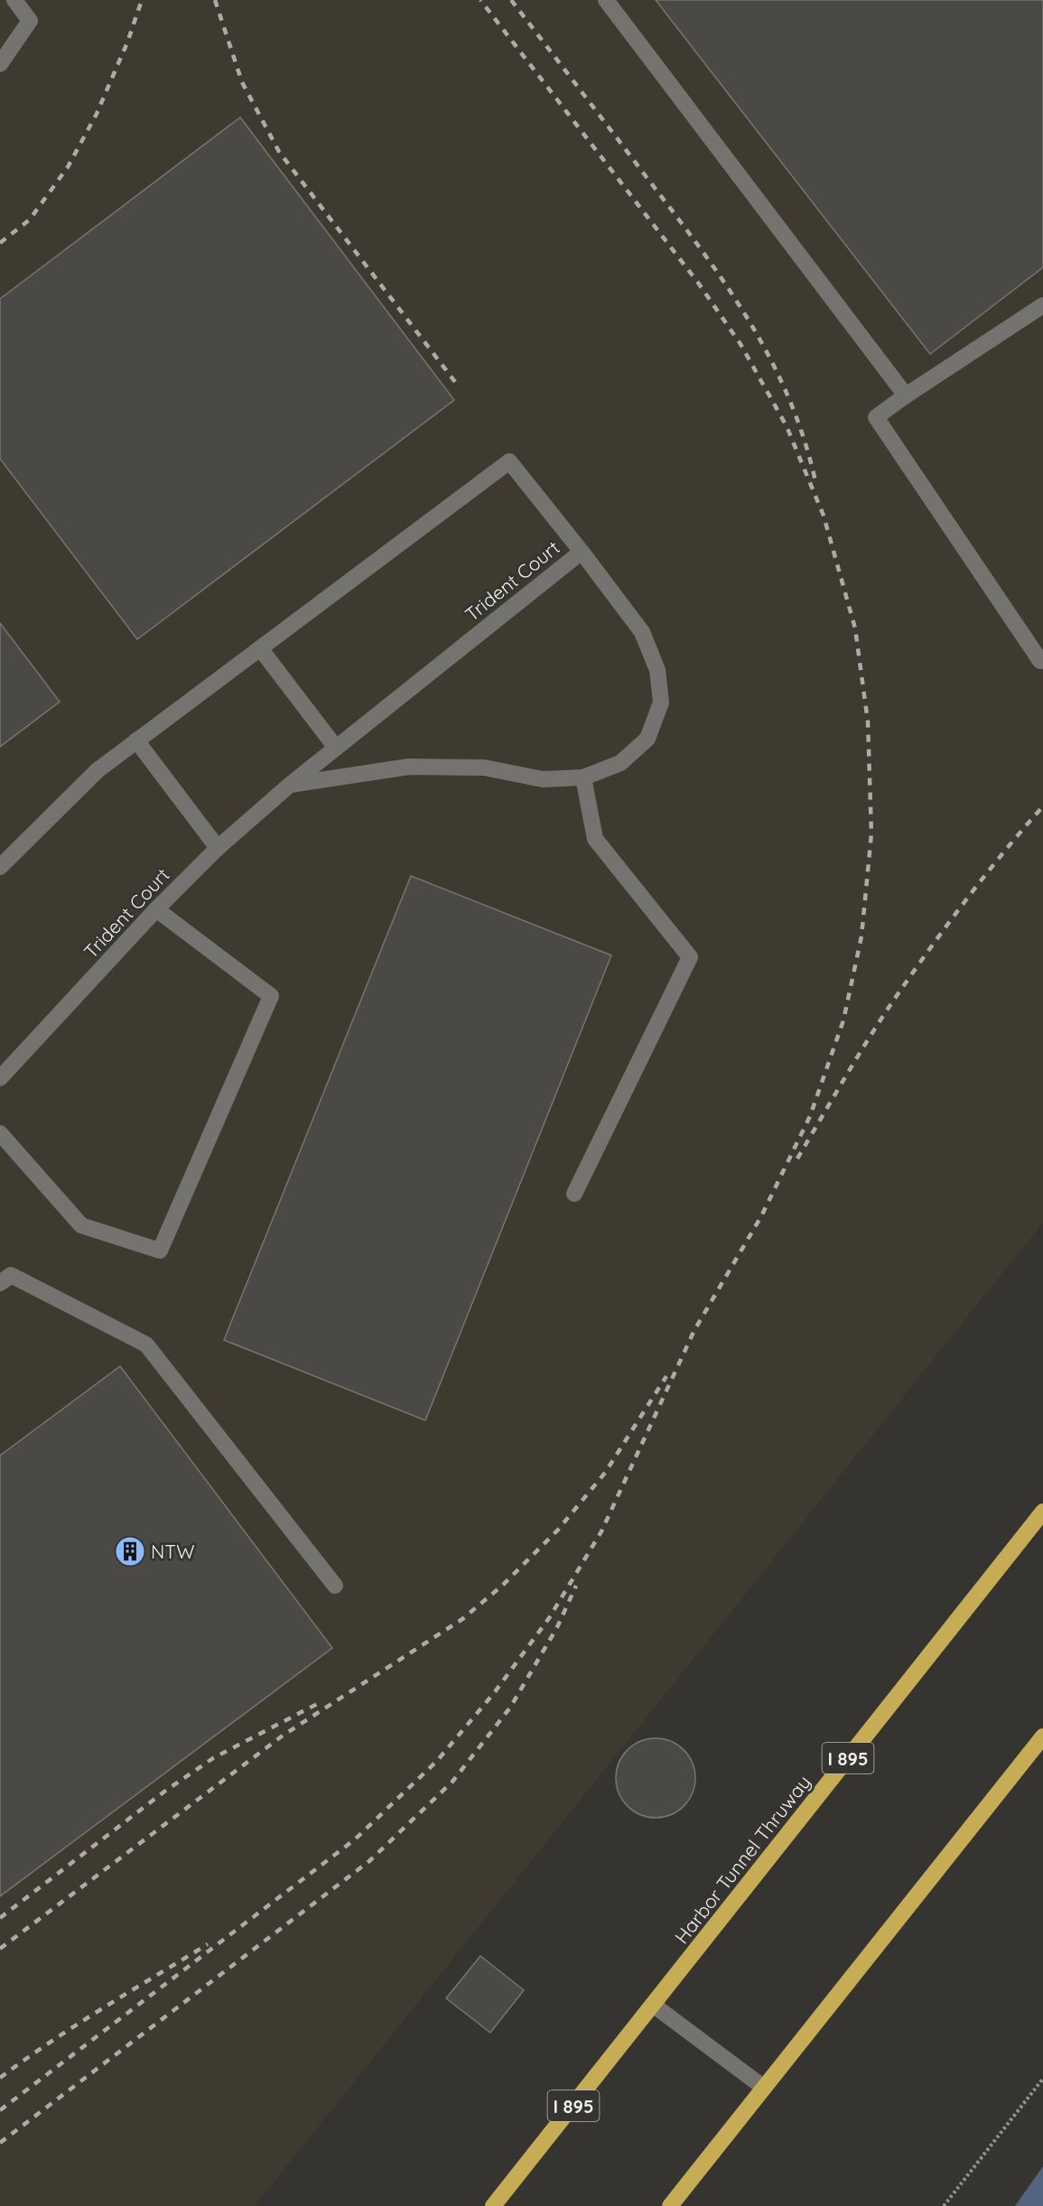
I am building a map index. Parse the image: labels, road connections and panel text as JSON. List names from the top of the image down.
{
  "streets": {
    "highway": ["I 895", "Harbor Tunnel Thruway"],
    "street": ["Trident Court"]
  },
  "places": {
    "building": ["NTW"]
  }
}
